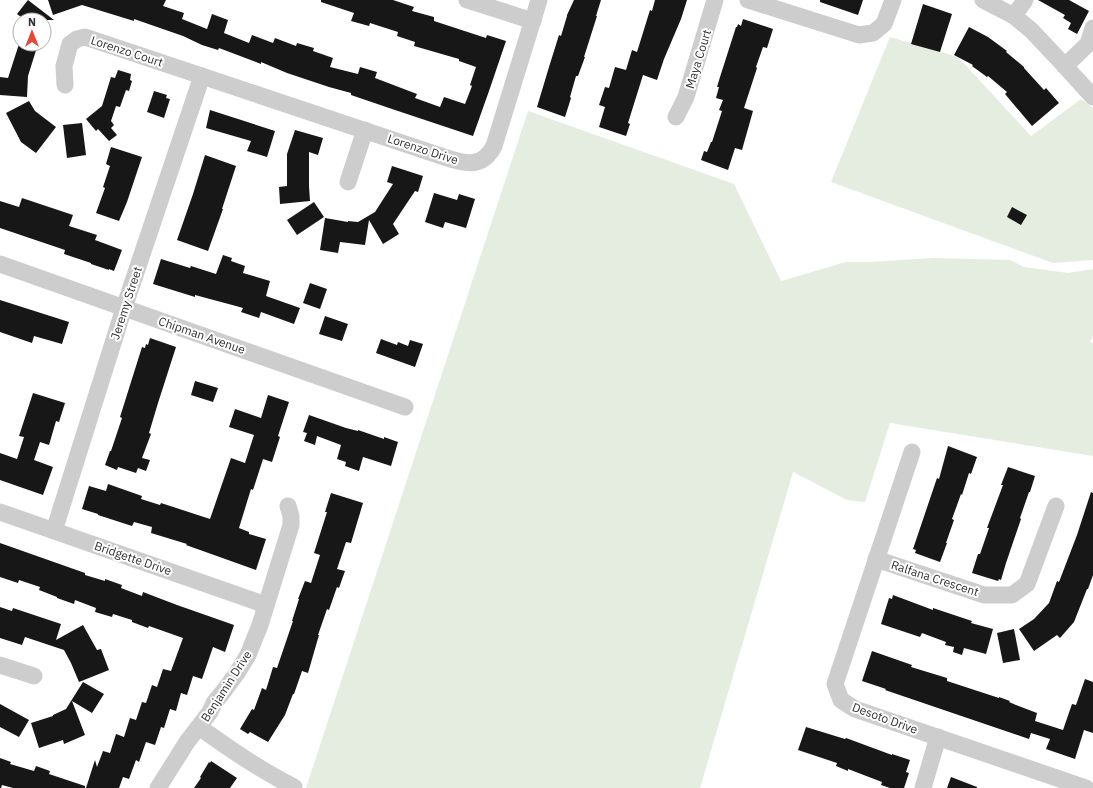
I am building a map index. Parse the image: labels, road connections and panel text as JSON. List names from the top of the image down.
{
  "streets": {
    "street": [
      "Lorenzo Court",
      "Maya Court",
      "Lorenzo Drive",
      "Jeremy Street",
      "Chipman Avenue",
      "Bridgette Drive",
      "Ralfana Crescent",
      "Benjamin Drive",
      "Desoto Drive"
    ]
  },
  "crossings": [
    ["Lorenzo Court", "Lorenzo Drive"],
    ["Lorenzo Court", "Jeremy Street"],
    ["Lorenzo Drive", "Jeremy Street"],
    ["Jeremy Street", "Chipman Avenue"],
    ["Jeremy Street", "Bridgette Drive"],
    ["Bridgette Drive", "Benjamin Drive"],
    ["Ralfana Crescent", "Desoto Drive"]
  ],
  "north": "top"
}
